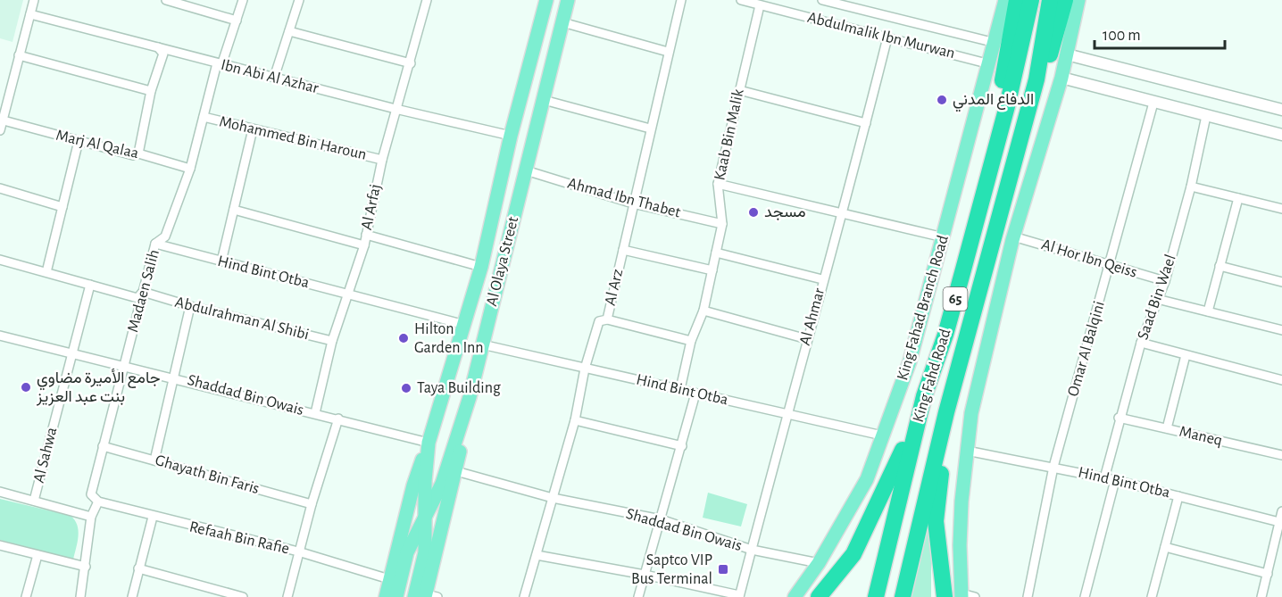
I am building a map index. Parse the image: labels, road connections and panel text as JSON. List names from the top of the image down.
{
  "streets": {
    "highway": ["65", "King Fahd Road"],
    "main road": ["Al Olaya Street", "King Fahad Branch Road"],
    "street": [
      "Abdulmalik Ibn Murwan",
      "Ibn Abi Al Azhar",
      "Kaab Bin Malik",
      "Mohammed Bin Haroun",
      "Marj Al Qalaa",
      "Ahmad Ibn Thabet",
      "Al Arfaj",
      "Al Hor Ibn Qeiss",
      "Hind Bint Otba",
      "Al Arz",
      "Madaen Salih",
      "Saad Bin Wael",
      "Al Ahmar",
      "Abdulrahman Al Shibi",
      "Omar Al Balqini",
      "Shaddad Bin Owais",
      "Maneq",
      "Al Sahwa",
      "Ghayath Bin Faris",
      "Refaah Bin Rafie"
    ]
  },
  "crossings": [
    ["Abdulmalik Ibn Murwan", "Kaab Bin Malik"],
    ["Abdulmalik Ibn Murwan", "King Fahad Branch Road"],
    ["Abdulmalik Ibn Murwan", "Al Ahmar"],
    ["Ibn Abi Al Azhar", "Al Arfaj"],
    ["Ibn Abi Al Azhar", "Al Olaya Street"],
    ["Ibn Abi Al Azhar", "Madaen Salih"],
    ["Kaab Bin Malik", "Ahmad Ibn Thabet"],
    ["Kaab Bin Malik", "Hind Bint Otba"],
    ["Mohammed Bin Haroun", "Al Arfaj"],
    ["Mohammed Bin Haroun", "Madaen Salih"],
    ["Marj Al Qalaa", "Madaen Salih"],
    ["Ahmad Ibn Thabet", "Al Olaya Street"],
    ["Ahmad Ibn Thabet", "Al Arz"],
    ["Al Arfaj", "Hind Bint Otba"],
    ["Al Arfaj", "Abdulrahman Al Shibi"],
    ["Al Arfaj", "Shaddad Bin Owais"],
    ["Al Hor Ibn Qeiss", "Saad Bin Wael"],
    ["Al Hor Ibn Qeiss", "Omar Al Balqini"],
    ["Al Olaya Street", "Hind Bint Otba"],
    ["Al Olaya Street", "Shaddad Bin Owais"],
    ["Hind Bint Otba", "Al Arz"],
    ["Hind Bint Otba", "Madaen Salih"],
    ["Hind Bint Otba", "Saad Bin Wael"],
    ["Hind Bint Otba", "King Fahad Branch Road"],
    ["Hind Bint Otba", "Al Ahmar"],
    ["Hind Bint Otba", "Omar Al Balqini"],
    ["Al Arz", "Shaddad Bin Owais"],
    ["Madaen Salih", "Abdulrahman Al Shibi"],
    ["Madaen Salih", "Shaddad Bin Owais"],
    ["Madaen Salih", "Ghayath Bin Faris"],
    ["Madaen Salih", "Refaah Bin Rafie"],
    ["Saad Bin Wael", "Maneq"],
    ["King Fahad Branch Road", "Shaddad Bin Owais"],
    ["Al Ahmar", "Shaddad Bin Owais"],
    ["Abdulrahman Al Shibi", "Al Sahwa"],
    ["Shaddad Bin Owais", "Al Sahwa"]
  ],
  "places": {
    "other": [
      "الدفاع المدني",
      "مسجد",
      "Hilton Garden Inn",
      "جامع الأميرة مضاوي بنت عبد العزيز",
      "Taya Building"
    ],
    "transit": ["Saptco VIP Bus Terminal"]
  },
  "scale_bar": "100 m"
}
